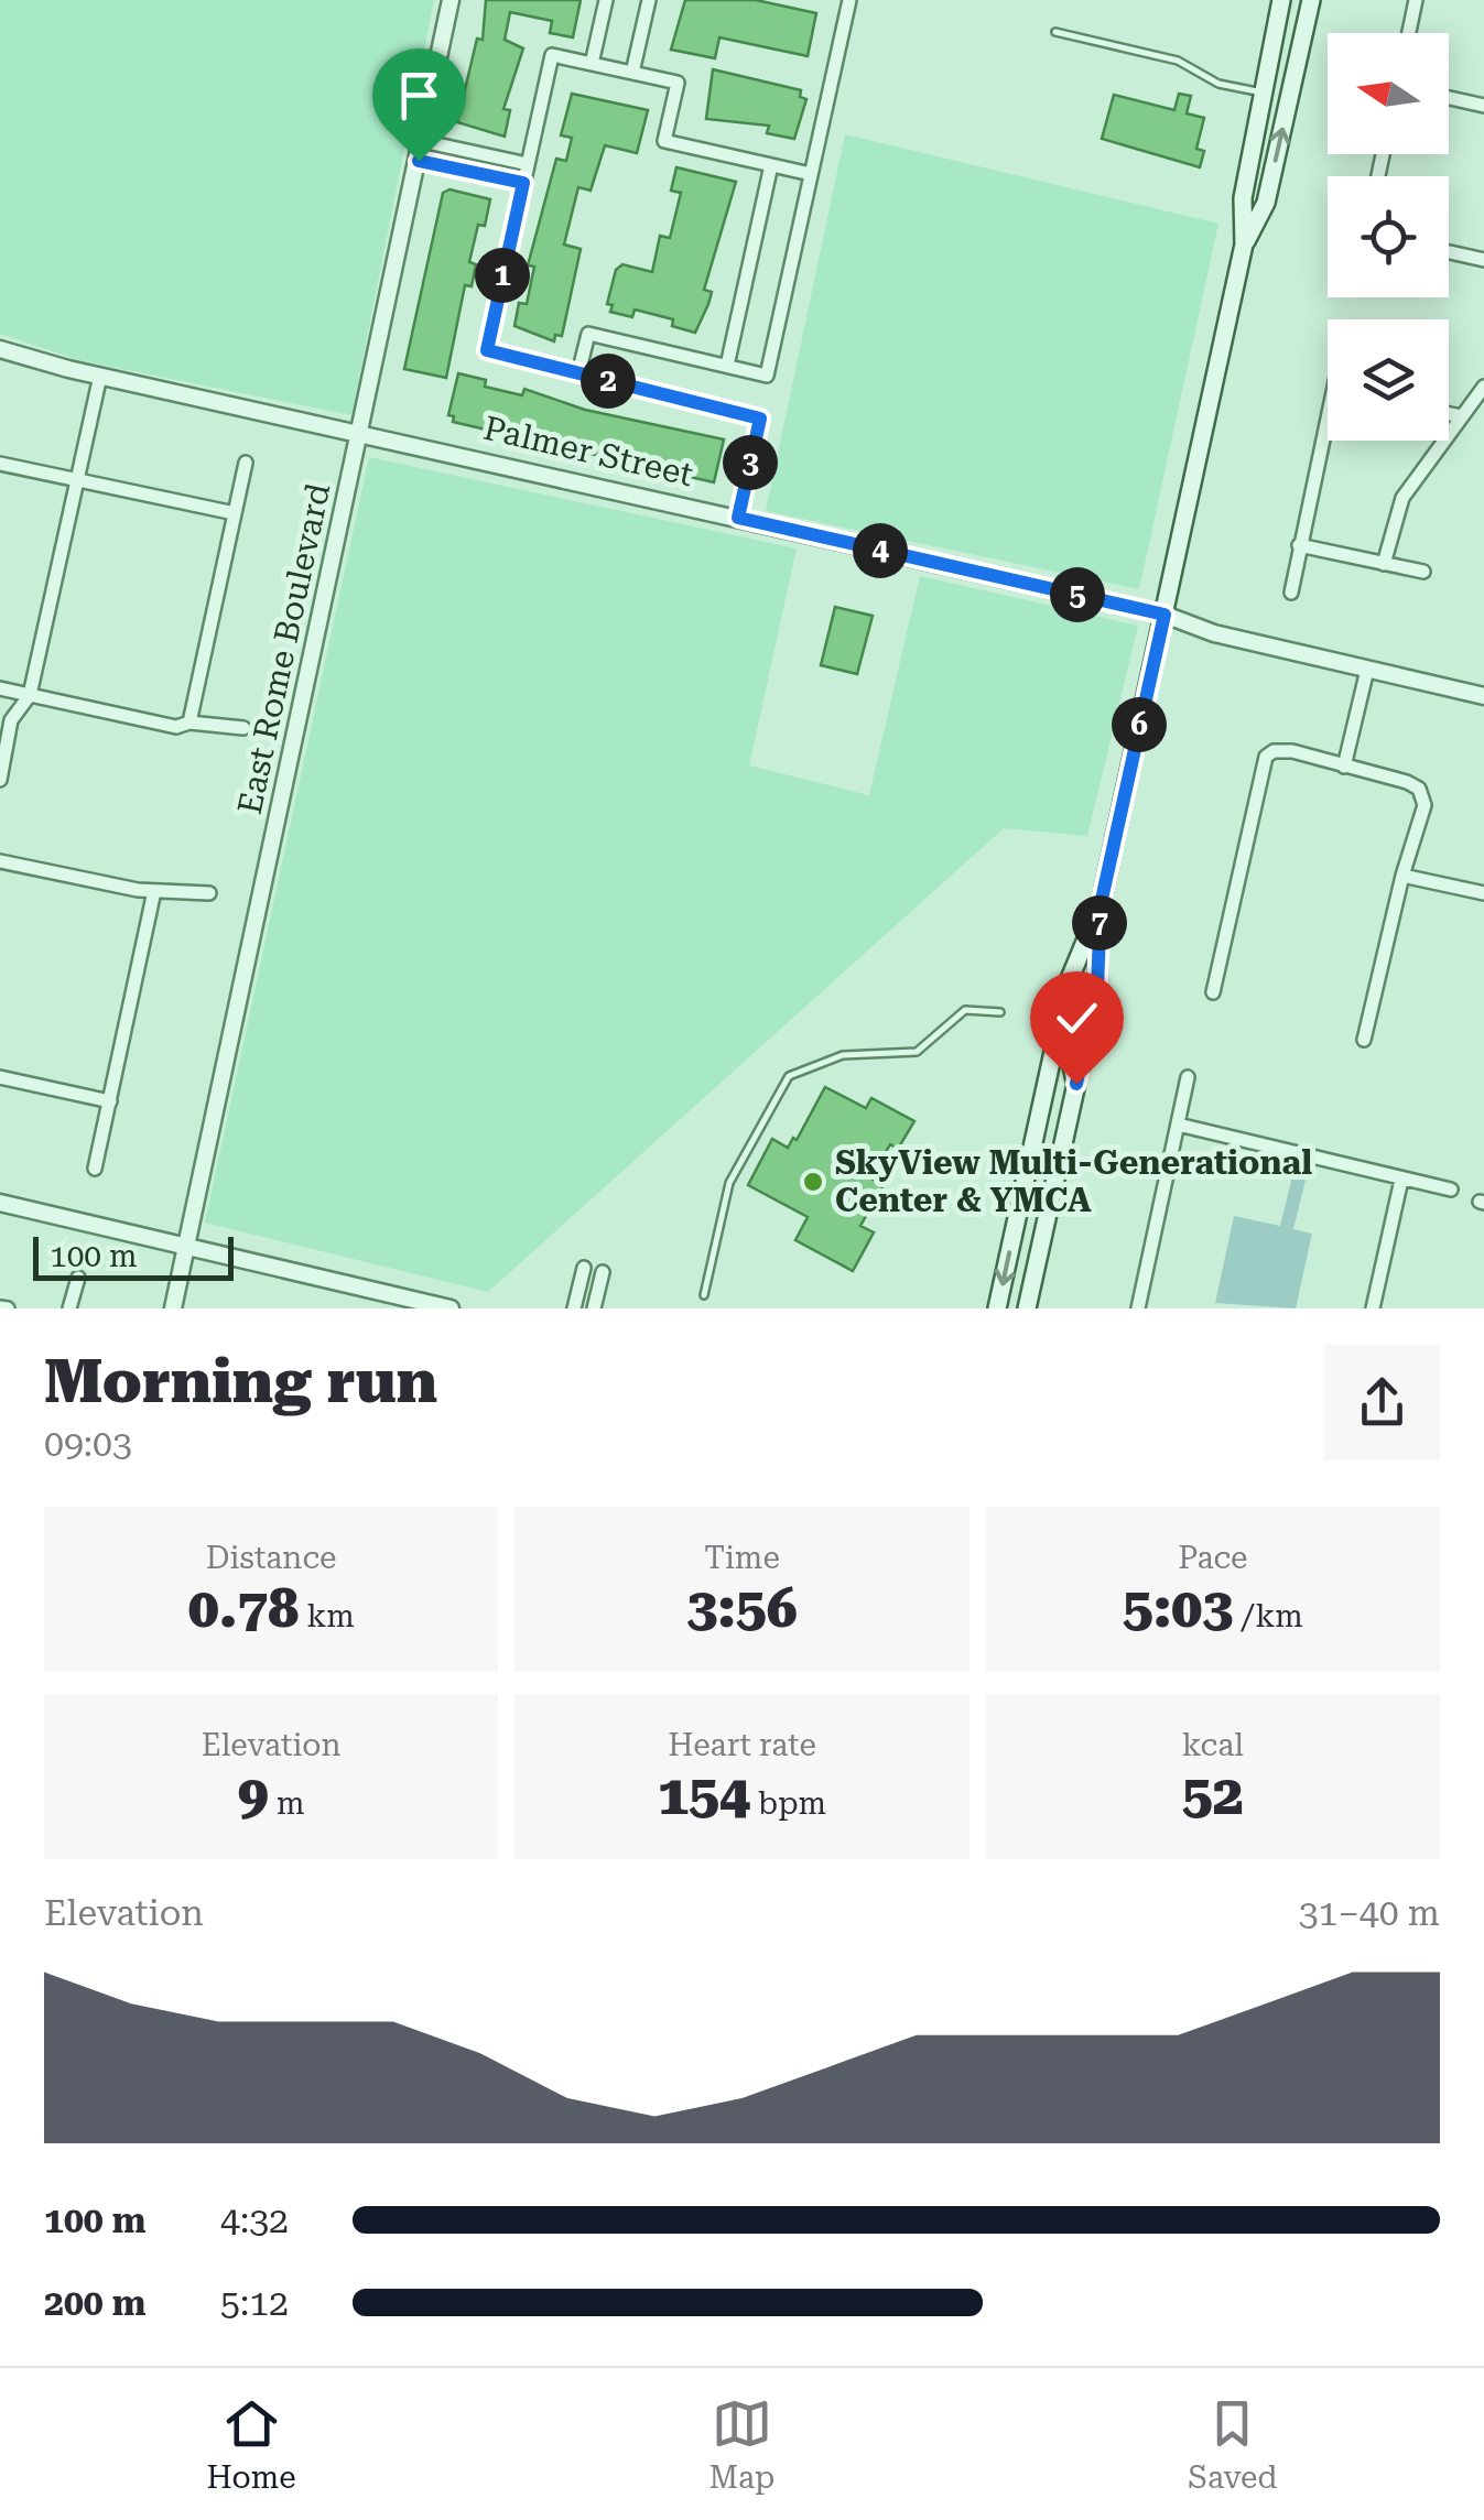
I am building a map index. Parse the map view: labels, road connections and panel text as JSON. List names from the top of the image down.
{
  "streets": {
    "street": ["Palmer Street", "East Rome Boulevard"]
  },
  "crossings": [
    ["Palmer Street", "East Rome Boulevard"]
  ],
  "places": ["SkyView Multi-Generational Center & YMCA"],
  "scale_bar": "100 m",
  "north": "left",
  "page": {
    "pins": [
      "1",
      "2",
      "3",
      "4",
      "5",
      "6",
      "7"
    ],
    "scale": "100 m",
    "heading": ["Morning run", "09:03"],
    "stats": [
      ["Distance", "0.78 km"],
      ["Time", "3:56"],
      ["Pace", "5:03 /km"],
      ["Elevation", "9 m"],
      ["Heart rate", "154 bpm"],
      ["kcal", "52"]
    ],
    "chart": ["Elevation", "31–40 m"],
    "list": [
      {
        "name": "100 m",
        "note": "4:32"
      },
      {
        "name": "200 m",
        "note": "5:12"
      }
    ],
    "tabs": ["Home", "Map", "Saved"]
  }
}
